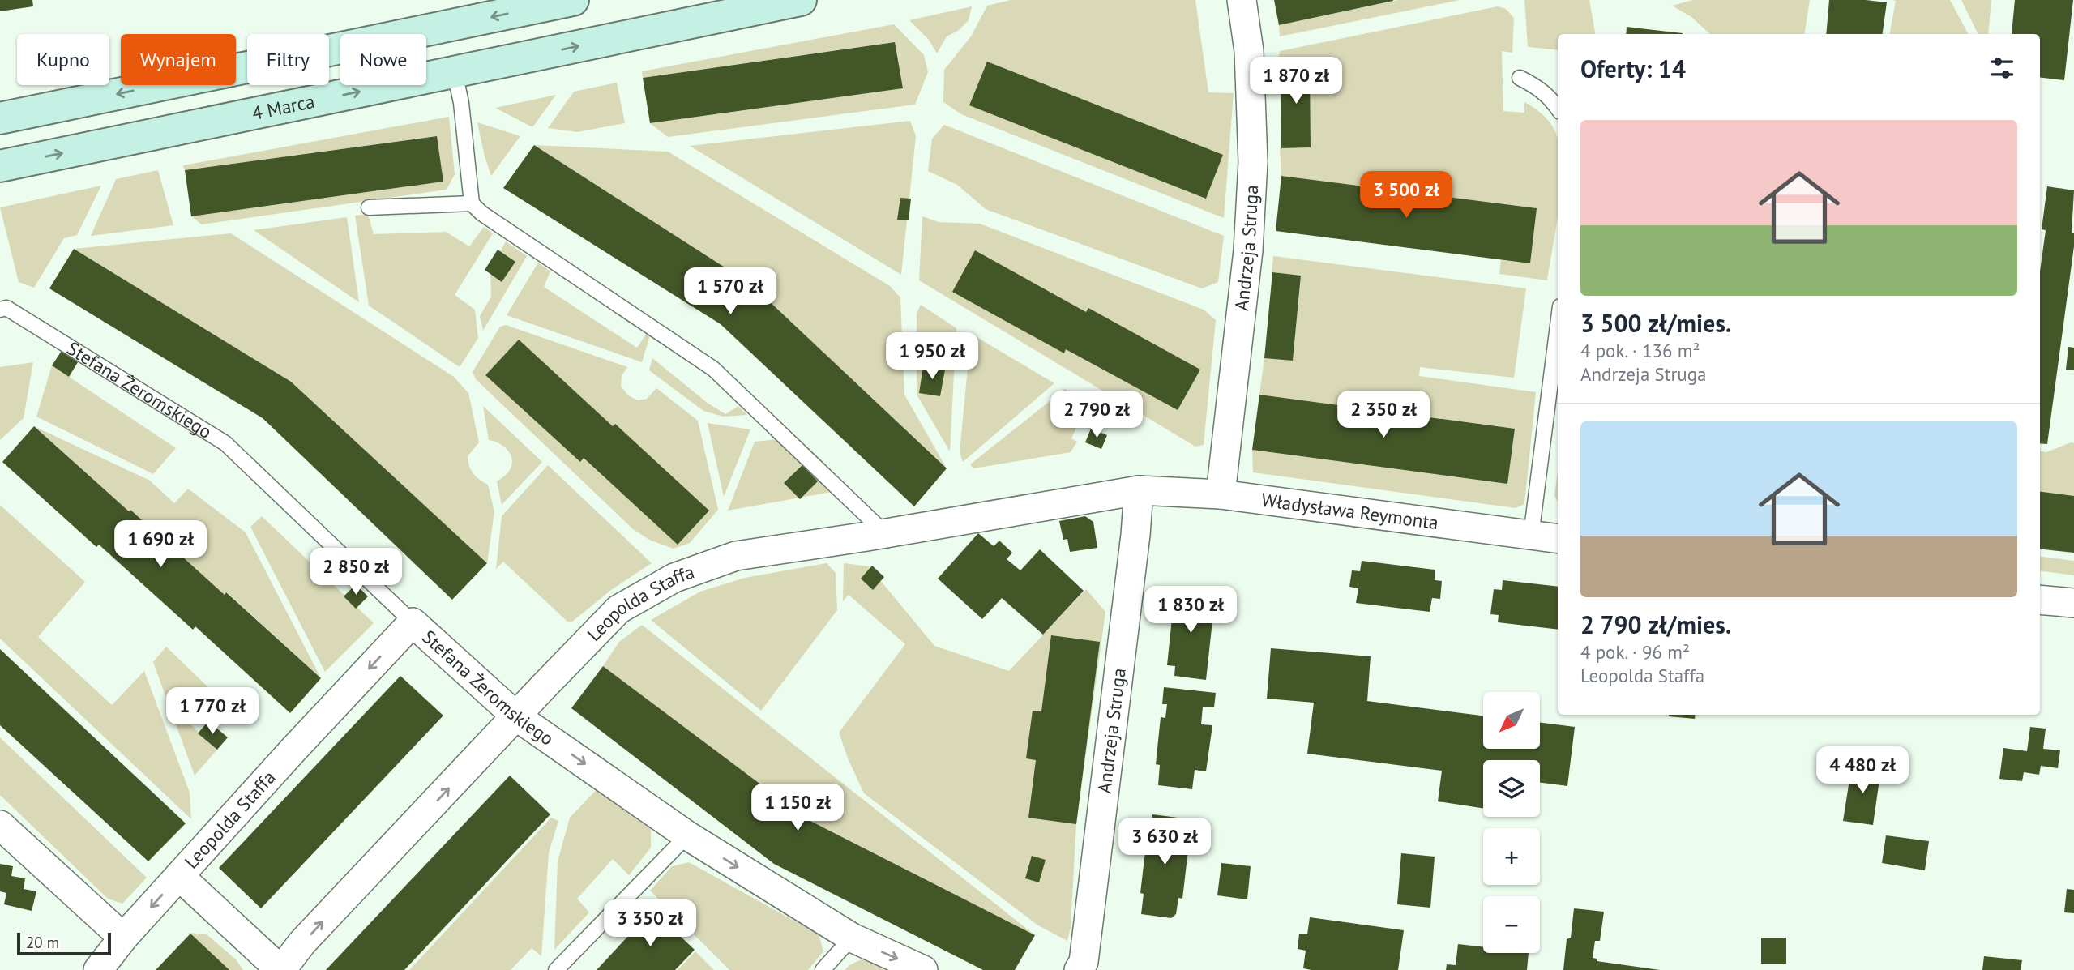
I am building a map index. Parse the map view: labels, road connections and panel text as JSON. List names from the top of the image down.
{
  "streets": {
    "main road": ["4 Marca"],
    "street": [
      "Andrzeja Struga",
      "Stefana Żeromskiego",
      "Władysława Reymonta",
      "Leopolda Staffa"
    ]
  },
  "crossings": [
    ["Andrzeja Struga", "Władysława Reymonta"],
    ["Andrzeja Struga", "Leopolda Staffa"],
    ["Stefana Żeromskiego", "Leopolda Staffa"],
    ["Władysława Reymonta", "Leopolda Staffa"]
  ],
  "one_way": ["Stefana Żeromskiego"],
  "scale_bar": "20 m",
  "north": "bottom left",
  "page": {
    "chip": [
      "Kupno",
      "Wynajem",
      "Filtry",
      "Nowe"
    ],
    "heading": "Oferty: 14",
    "price": [
      "1 870 zł",
      "3 500 zł",
      "1 570 zł",
      "1 950 zł",
      "2 790 zł",
      "2 350 zł",
      "1 690 zł",
      "2 850 zł",
      "1 830 zł",
      "1 770 zł",
      "4 480 zł",
      "1 150 zł",
      "3 630 zł",
      "3 350 zł"
    ],
    "list": [
      {
        "name": "3 500 zł/mies.",
        "note": "4 pok. · 136 m² · Andrzeja Struga"
      },
      {
        "name": "2 790 zł/mies.",
        "note": "4 pok. · 96 m² · Leopolda Staffa"
      }
    ],
    "map_buttons": ["+", "−"],
    "scale": "20 m"
  }
}
